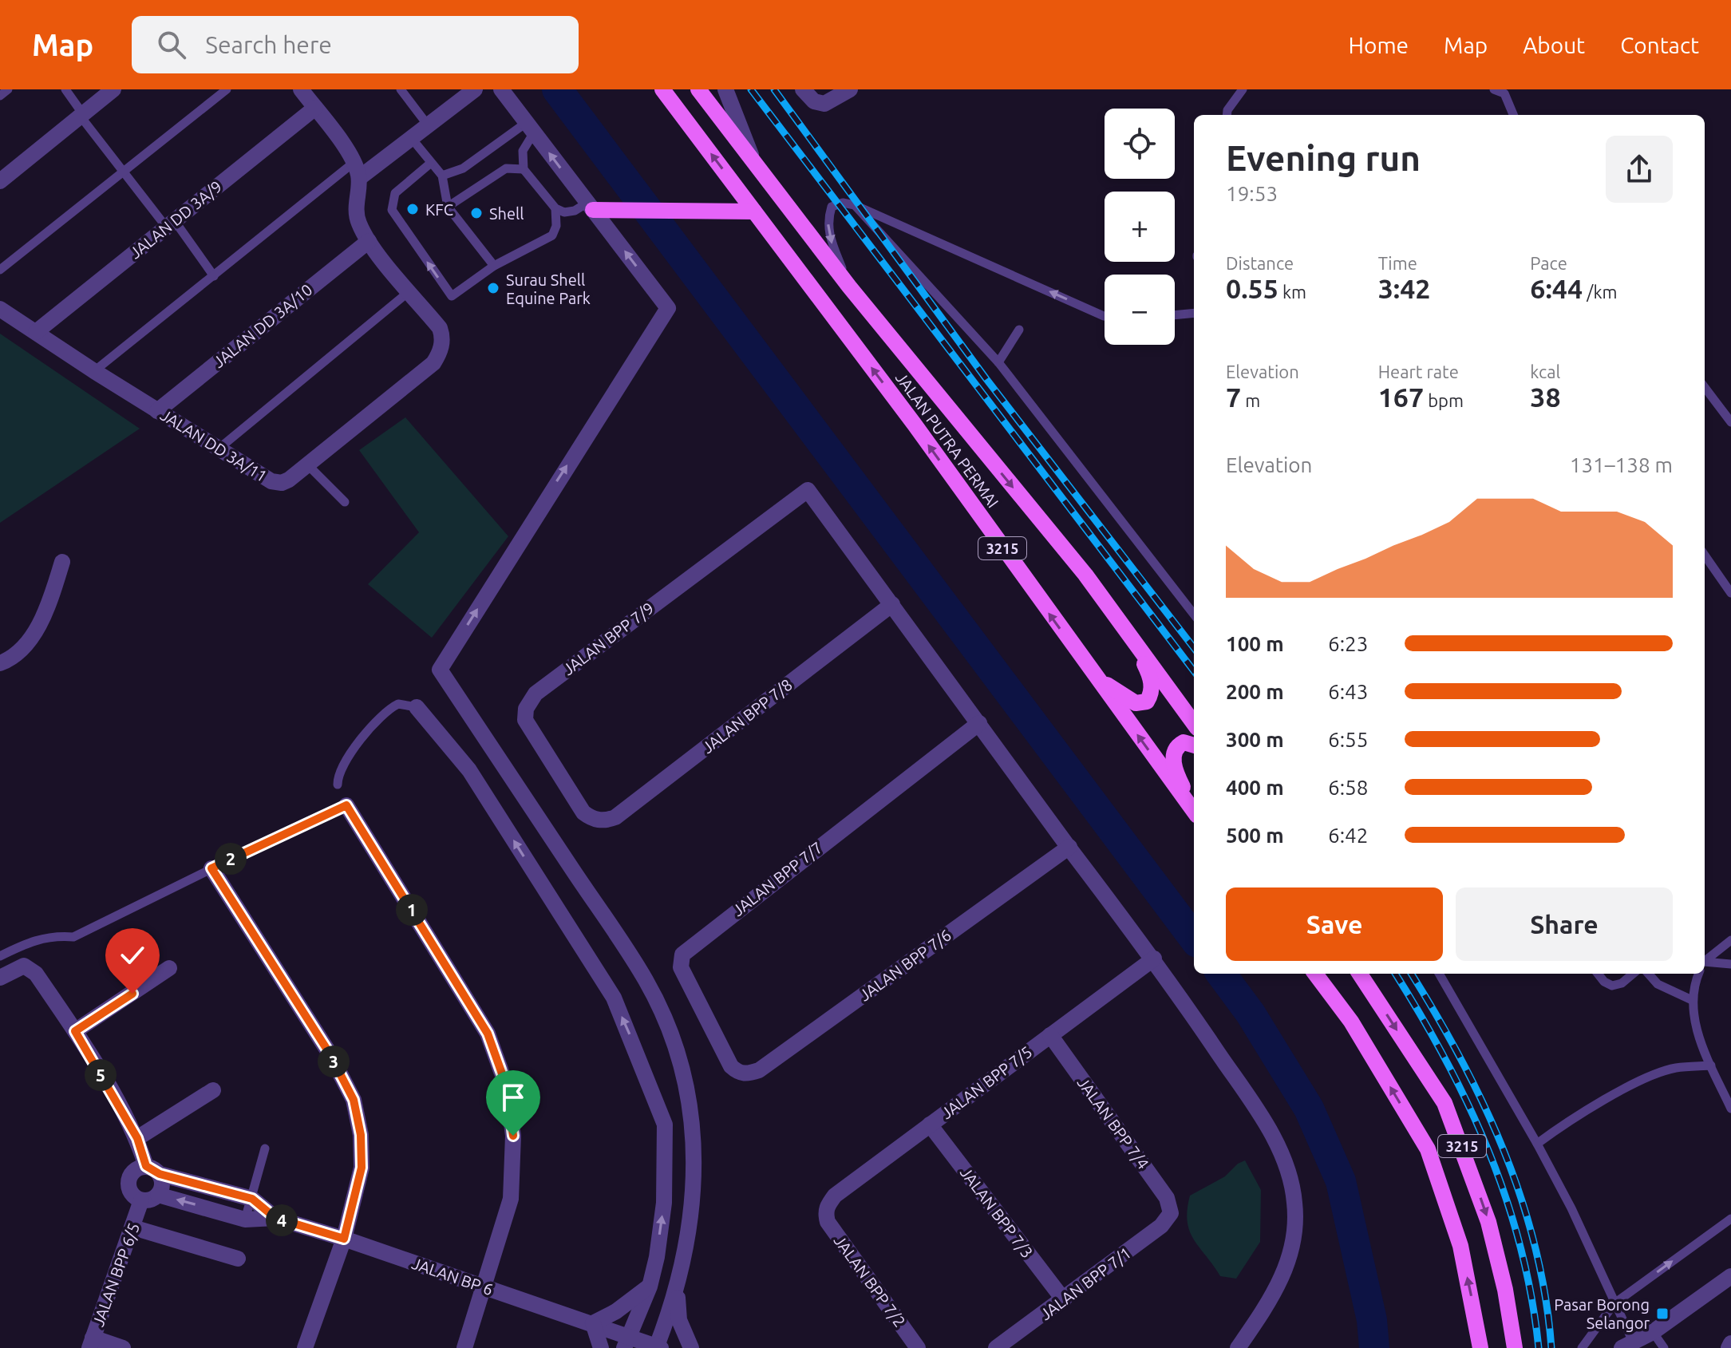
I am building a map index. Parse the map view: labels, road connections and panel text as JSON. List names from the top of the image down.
{
  "streets": {
    "main road": ["JALAN PUTRA PERMAI", "3215"],
    "street": [
      "JALAN DD 3A/9",
      "JALAN DD 3A/10",
      "JALAN DD 3A/11",
      "JALAN BPP 7/9",
      "JALAN BPP 7/8",
      "JALAN BPP 7/7",
      "JALAN BPP 7/6",
      "JALAN BPP 7/5",
      "JALAN BPP 7/4",
      "JALAN BPP 7/3",
      "JALAN BPP 6/5",
      "JALAN BP 6",
      "JALAN BPP 7/2",
      "JALAN BPP 7/1"
    ]
  },
  "crossings": [
    ["JALAN DD 3A/9", "JALAN DD 3A/11"],
    ["JALAN DD 3A/10", "JALAN DD 3A/11"],
    ["JALAN BPP 7/9", "JALAN BPP 7/8"],
    ["JALAN BPP 7/7", "JALAN BPP 7/6"],
    ["JALAN BPP 7/5", "JALAN BPP 7/4"],
    ["JALAN BPP 7/5", "JALAN BPP 7/3"],
    ["JALAN BPP 7/5", "JALAN BPP 7/2"],
    ["JALAN BPP 7/4", "JALAN BPP 7/1"],
    ["JALAN BPP 7/3", "JALAN BPP 7/1"]
  ],
  "places": {
    "other": ["KFC", "Shell", "Surau Shell Equine Park"],
    "transit": ["Pasar Borong Selangor"]
  },
  "page": {
    "header": "Map",
    "search": "Search here",
    "nav": [
      "Home",
      "Map",
      "About",
      "Contact"
    ],
    "map_buttons": ["+", "−"],
    "heading": ["Evening run", "19:53"],
    "stats": [
      ["Distance", "0.55 km"],
      ["Time", "3:42"],
      ["Pace", "6:44 /km"],
      ["Elevation", "7 m"],
      ["Heart rate", "167 bpm"],
      ["kcal", "38"]
    ],
    "chart": ["Elevation", "131–138 m"],
    "list": [
      {
        "name": "100 m",
        "note": "6:23"
      },
      {
        "name": "200 m",
        "note": "6:43"
      },
      {
        "name": "300 m",
        "note": "6:55"
      },
      {
        "name": "400 m",
        "note": "6:58"
      },
      {
        "name": "500 m",
        "note": "6:42"
      }
    ],
    "pins": [
      "2",
      "1",
      "3",
      "5",
      "4"
    ],
    "buttons": ["Save", "Share"]
  }
}
